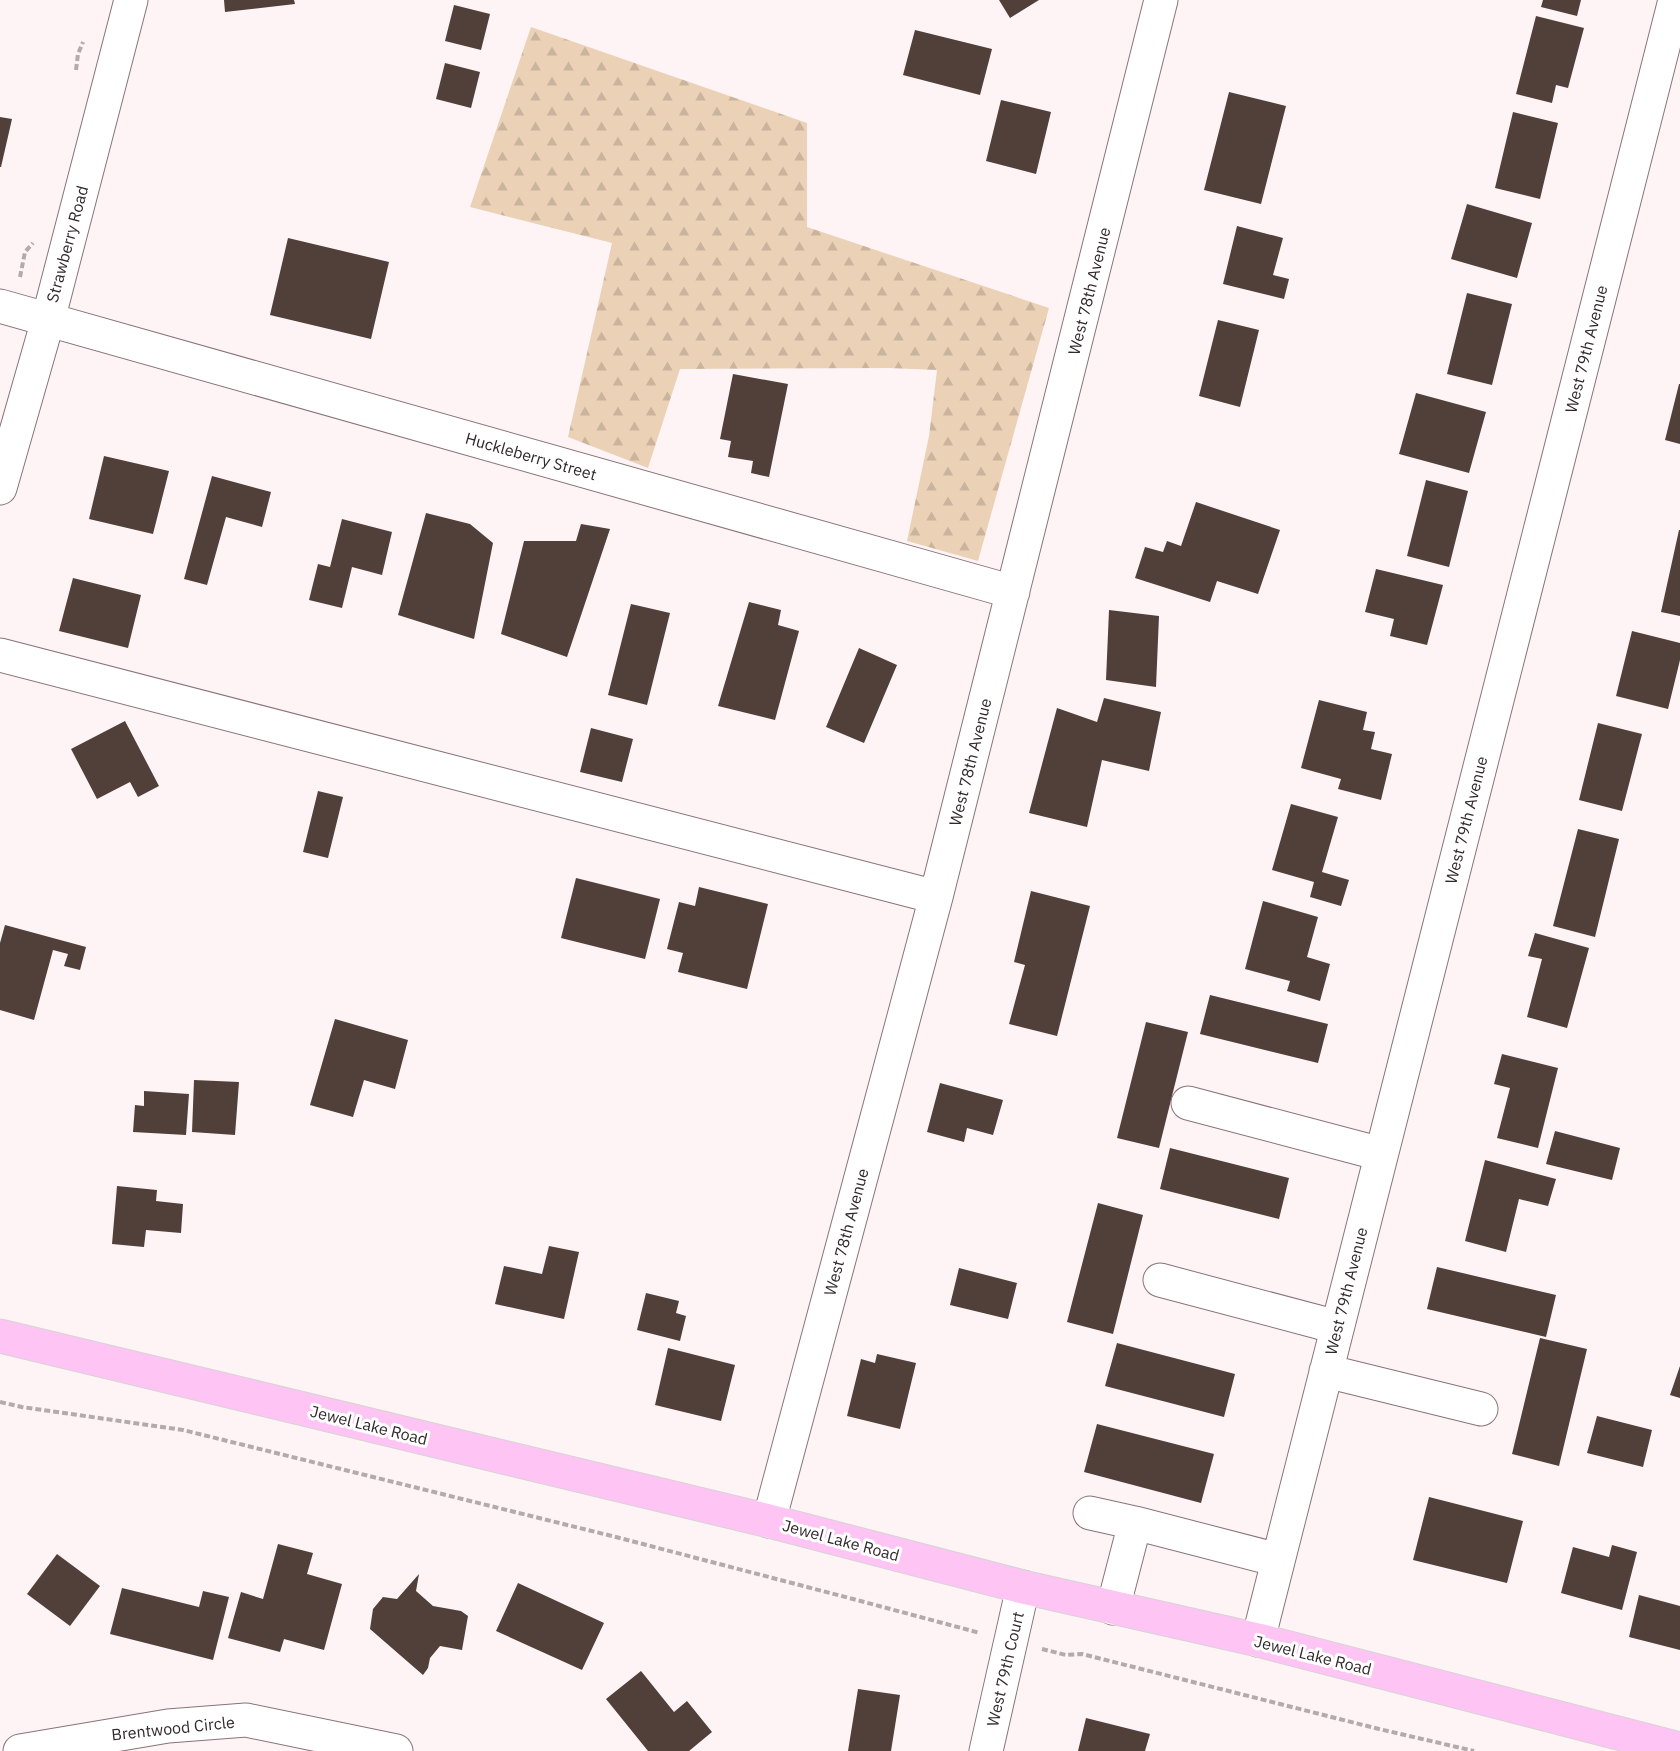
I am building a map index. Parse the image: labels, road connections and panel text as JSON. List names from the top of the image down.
{
  "streets": {
    "main road": ["Jewel Lake Road"],
    "street": [
      "Strawberry Road",
      "West 78th Avenue",
      "West 79th Avenue",
      "Huckleberry Street",
      "West 79th Court",
      "Brentwood Circle"
    ]
  },
  "crossings": [
    ["Strawberry Road", "Huckleberry Street"],
    ["West 78th Avenue", "Huckleberry Street"],
    ["West 78th Avenue", "Jewel Lake Road"],
    ["West 79th Avenue", "Jewel Lake Road"],
    ["Jewel Lake Road", "West 79th Court"]
  ]
}
